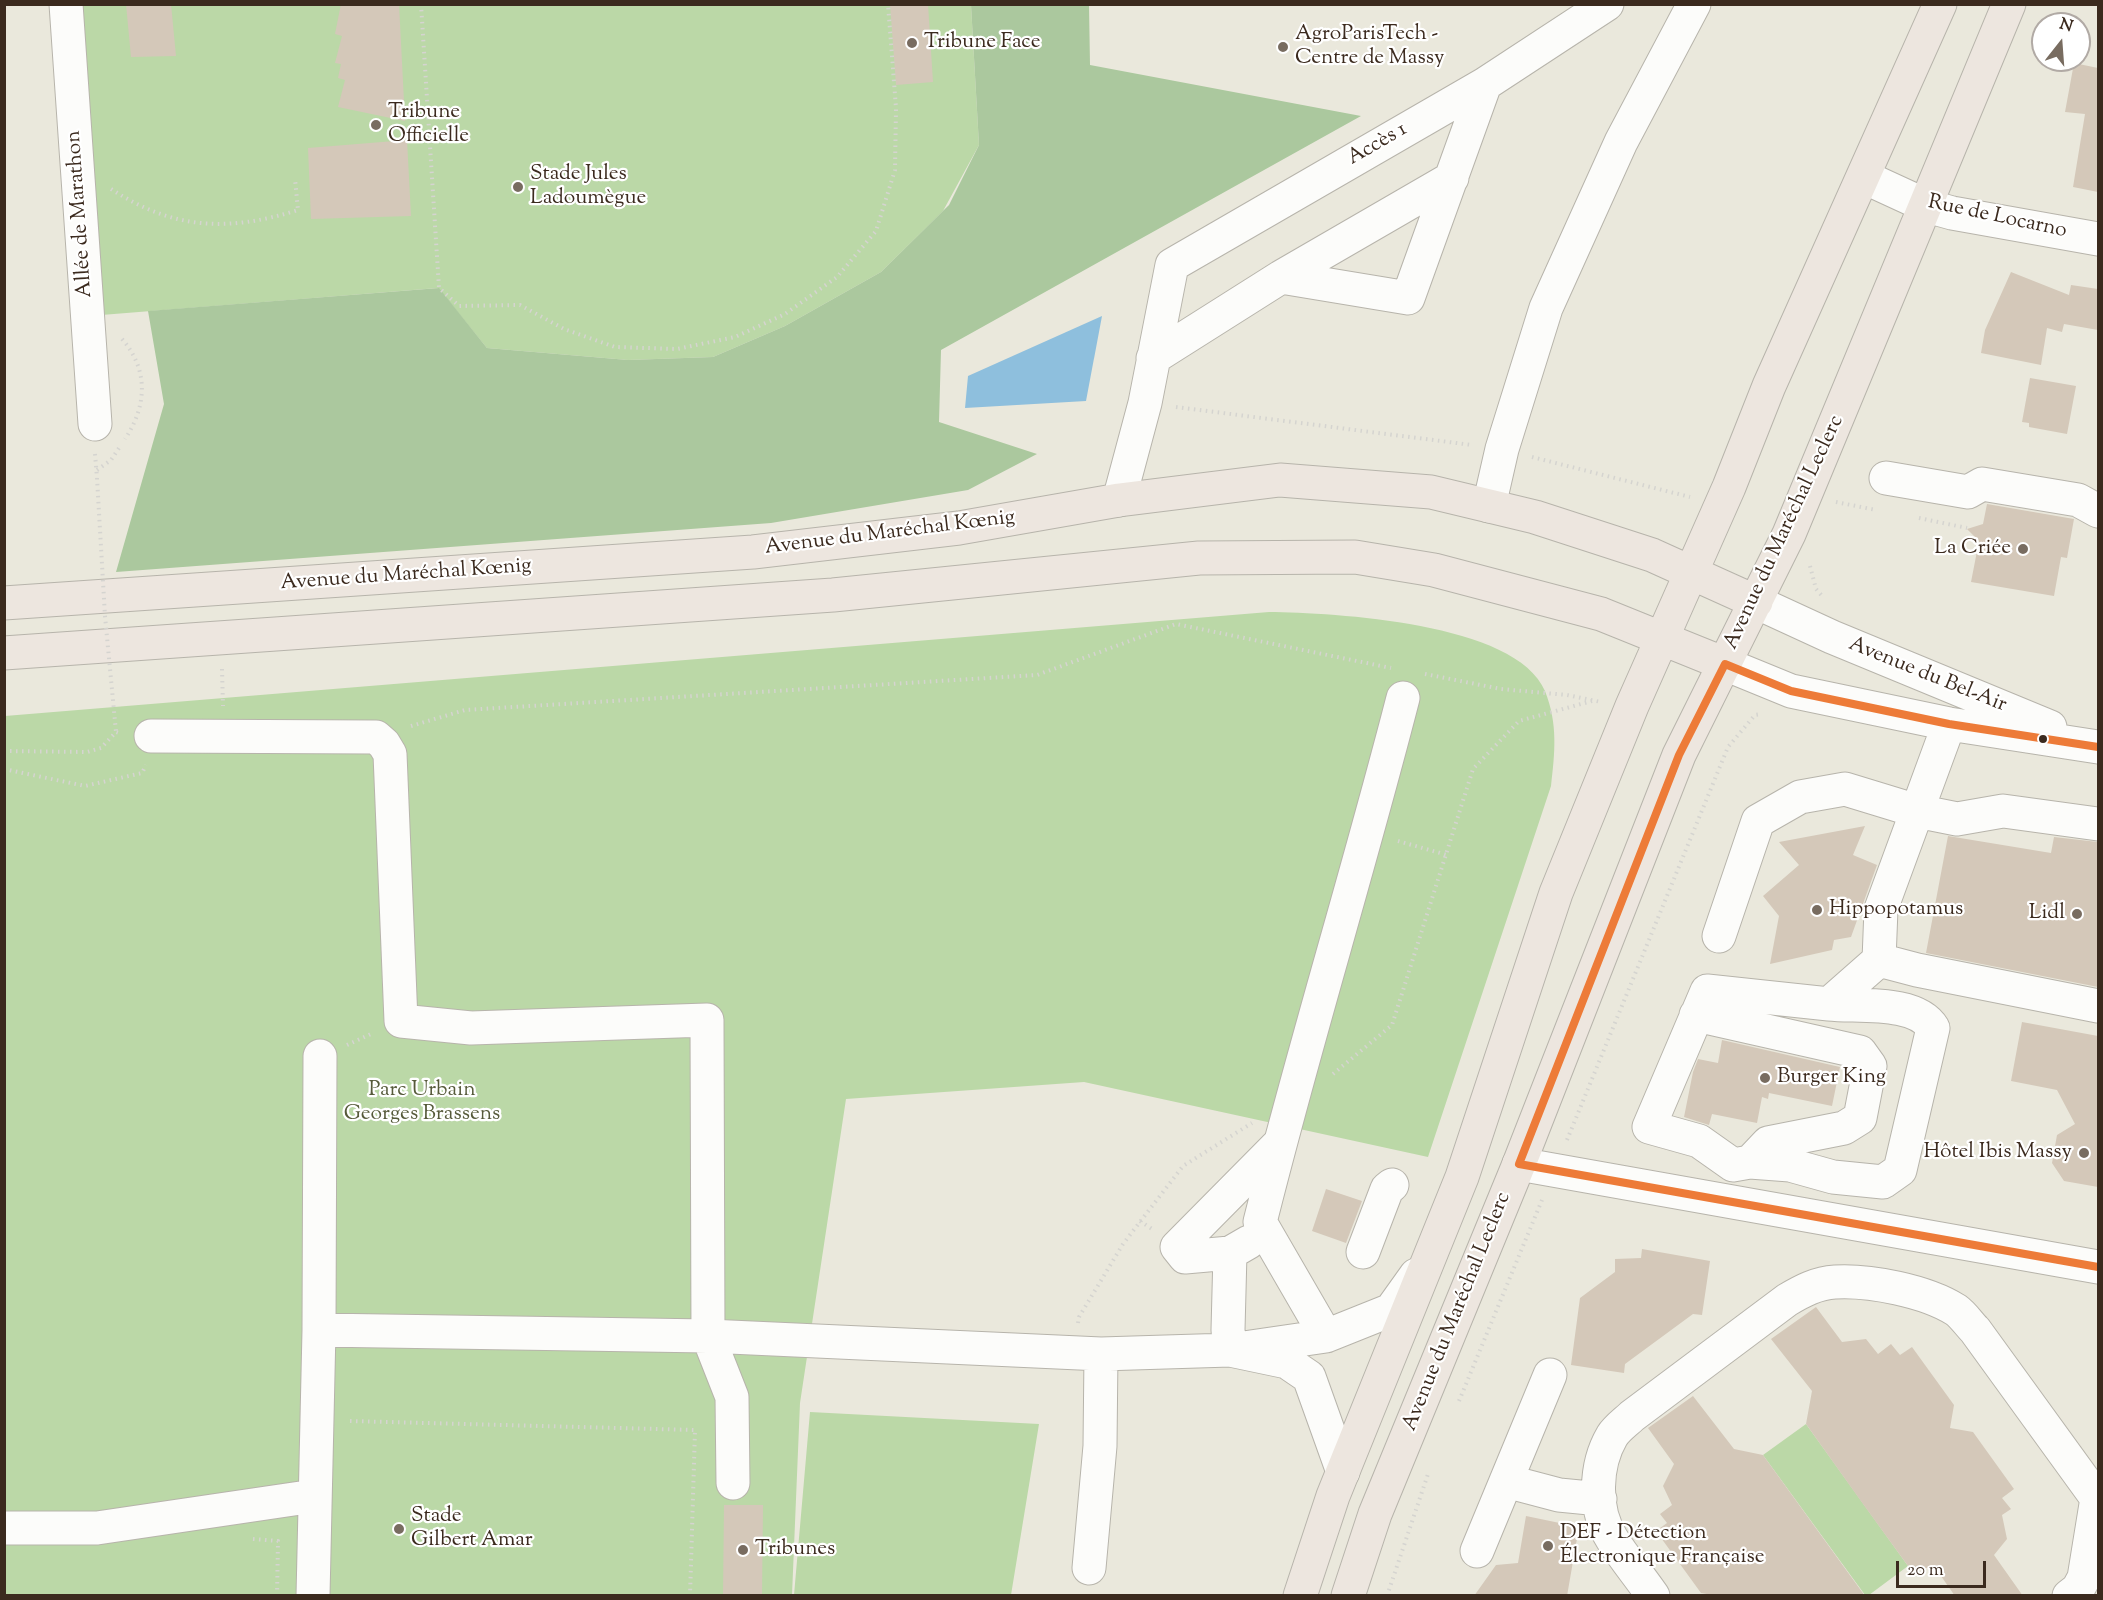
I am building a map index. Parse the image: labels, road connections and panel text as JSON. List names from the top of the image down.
{
  "streets": {
    "main road": ["Avenue du Maréchal Leclerc", "Avenue du Maréchal Kœnig"],
    "street": [
      "Accès 1",
      "Allée de Marathon",
      "Rue de Locarno",
      "Avenue du Bel-Air"
    ]
  },
  "crossings": [
    ["Accès 1", "Avenue du Maréchal Kœnig"],
    ["Rue de Locarno", "Avenue du Maréchal Leclerc"],
    ["Avenue du Maréchal Leclerc", "Avenue du Maréchal Kœnig"],
    ["Avenue du Maréchal Leclerc", "Avenue du Bel-Air"],
    ["Avenue du Maréchal Kœnig", "Avenue du Bel-Air"]
  ],
  "parks": ["Parc Urbain Georges Brassens"],
  "places": [
    "Tribune Face",
    "AgroParisTech - Centre de Massy",
    "Tribune Officielle",
    "Stade Jules Ladoumègue",
    "La Criée",
    "Hippopotamus",
    "Lidl",
    "Burger King",
    "Hôtel Ibis Massy",
    "Stade Gilbert Amar",
    "DEF - Détection Électronique Française",
    "Tribunes"
  ],
  "scale_bar": "20 m",
  "north": "top"
}
